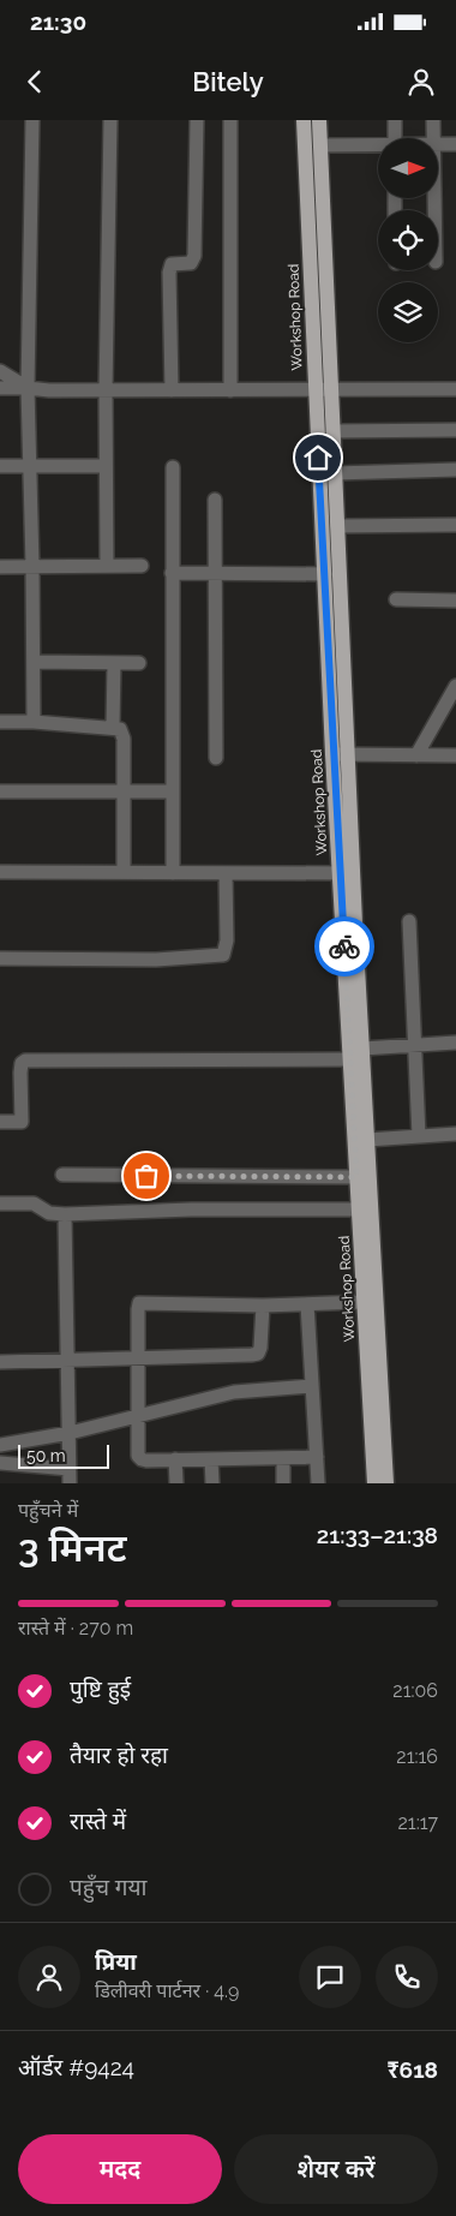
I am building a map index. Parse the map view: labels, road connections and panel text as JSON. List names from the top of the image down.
{
  "streets": {
    "main road": ["Workshop Road"]
  },
  "scale_bar": "50 m",
  "north": "right",
  "page": {
    "status": "21:30",
    "header": "Bitely",
    "scale": "50 m",
    "heading": ["3 मिनट", "पहुँचने में", "21:33–21:38"],
    "panel": [
      "प्रिया",
      "डिलीवरी पार्टनर · 4.9",
      "ऑर्डर #9424",
      "₹618"
    ],
    "bar": "रास्ते में · 270 m",
    "list": [
      ["पुष्टि हुई", "21:06"],
      ["तैयार हो रहा", "21:16"],
      ["रास्ते में", "21:17"],
      "पहुँच गया"
    ],
    "buttons": ["मदद", "शेयर करें"]
  }
}
